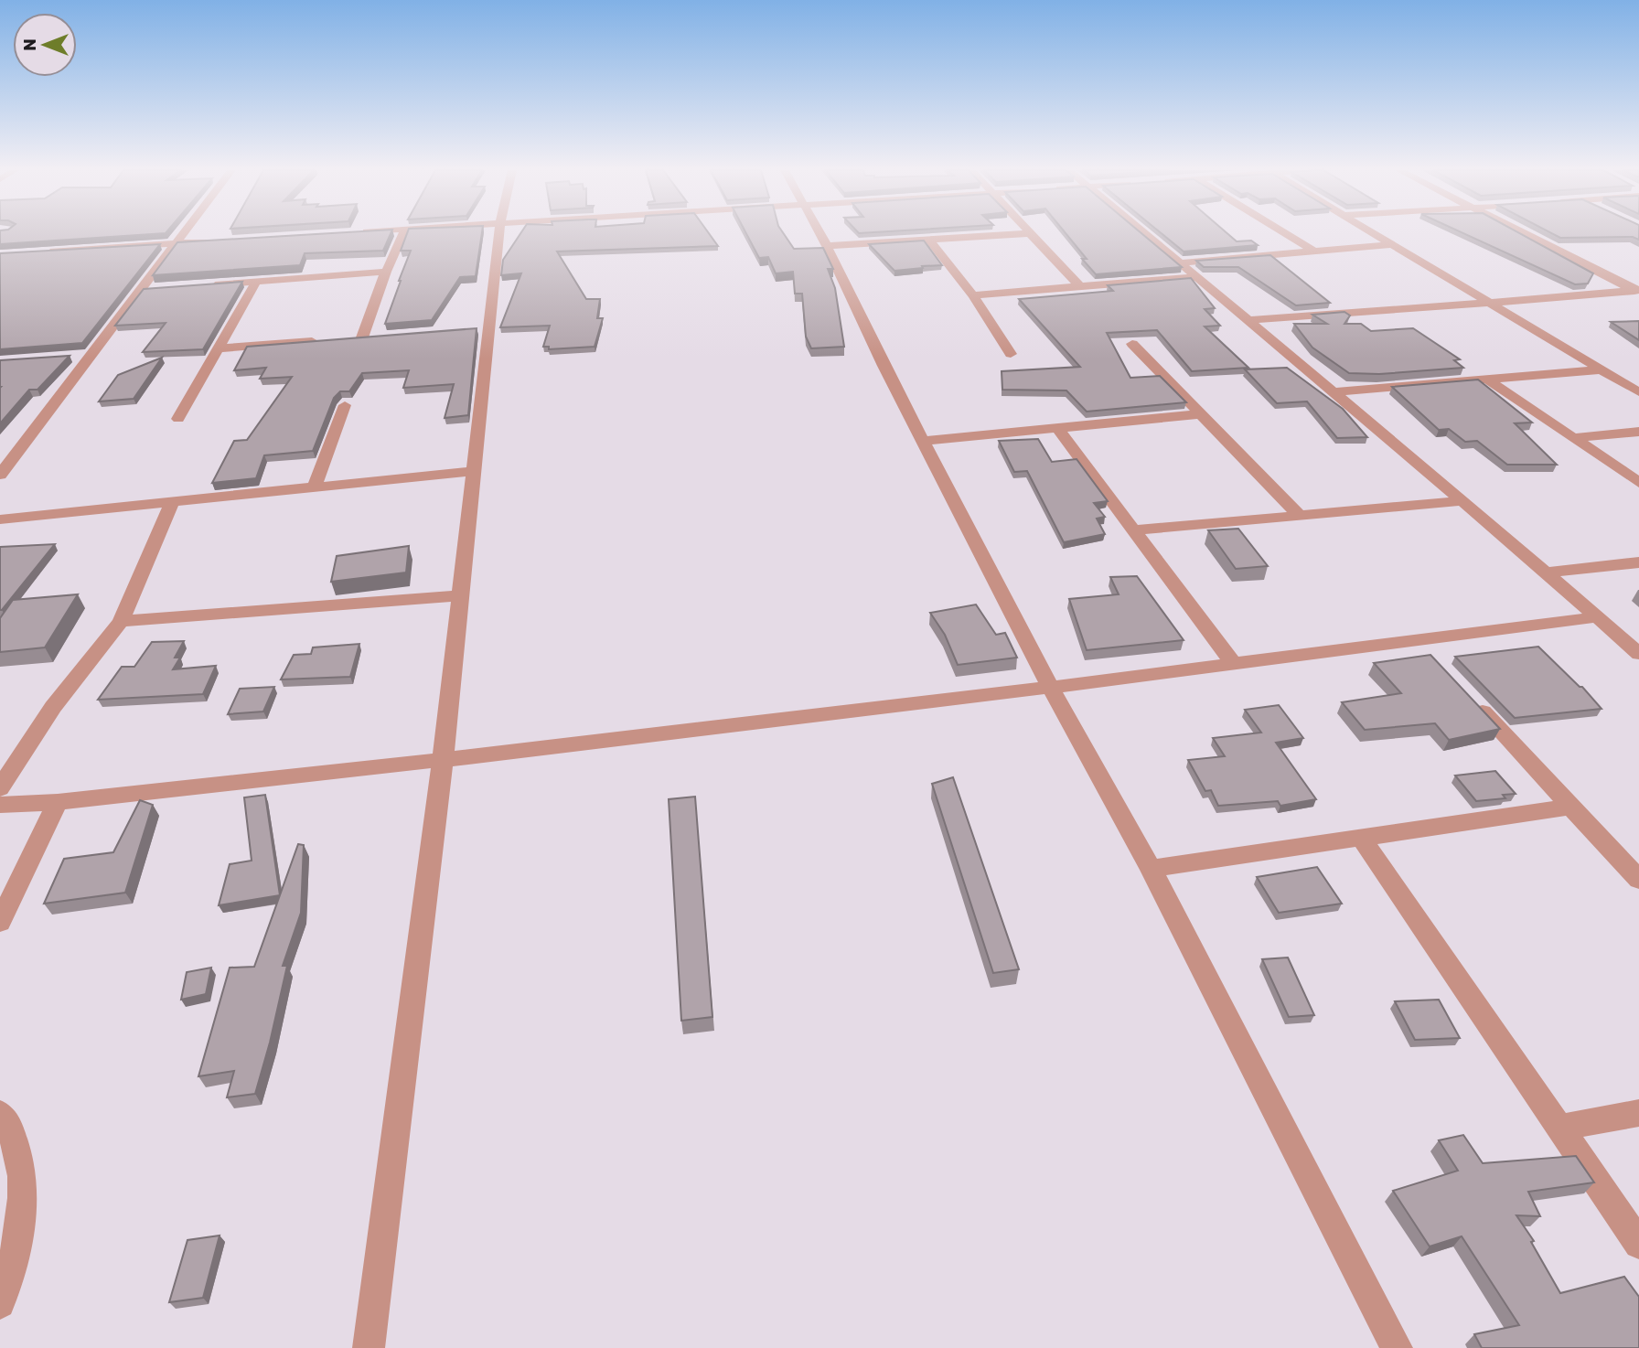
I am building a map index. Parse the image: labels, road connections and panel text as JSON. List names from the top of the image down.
{
  "north": "left"
}
